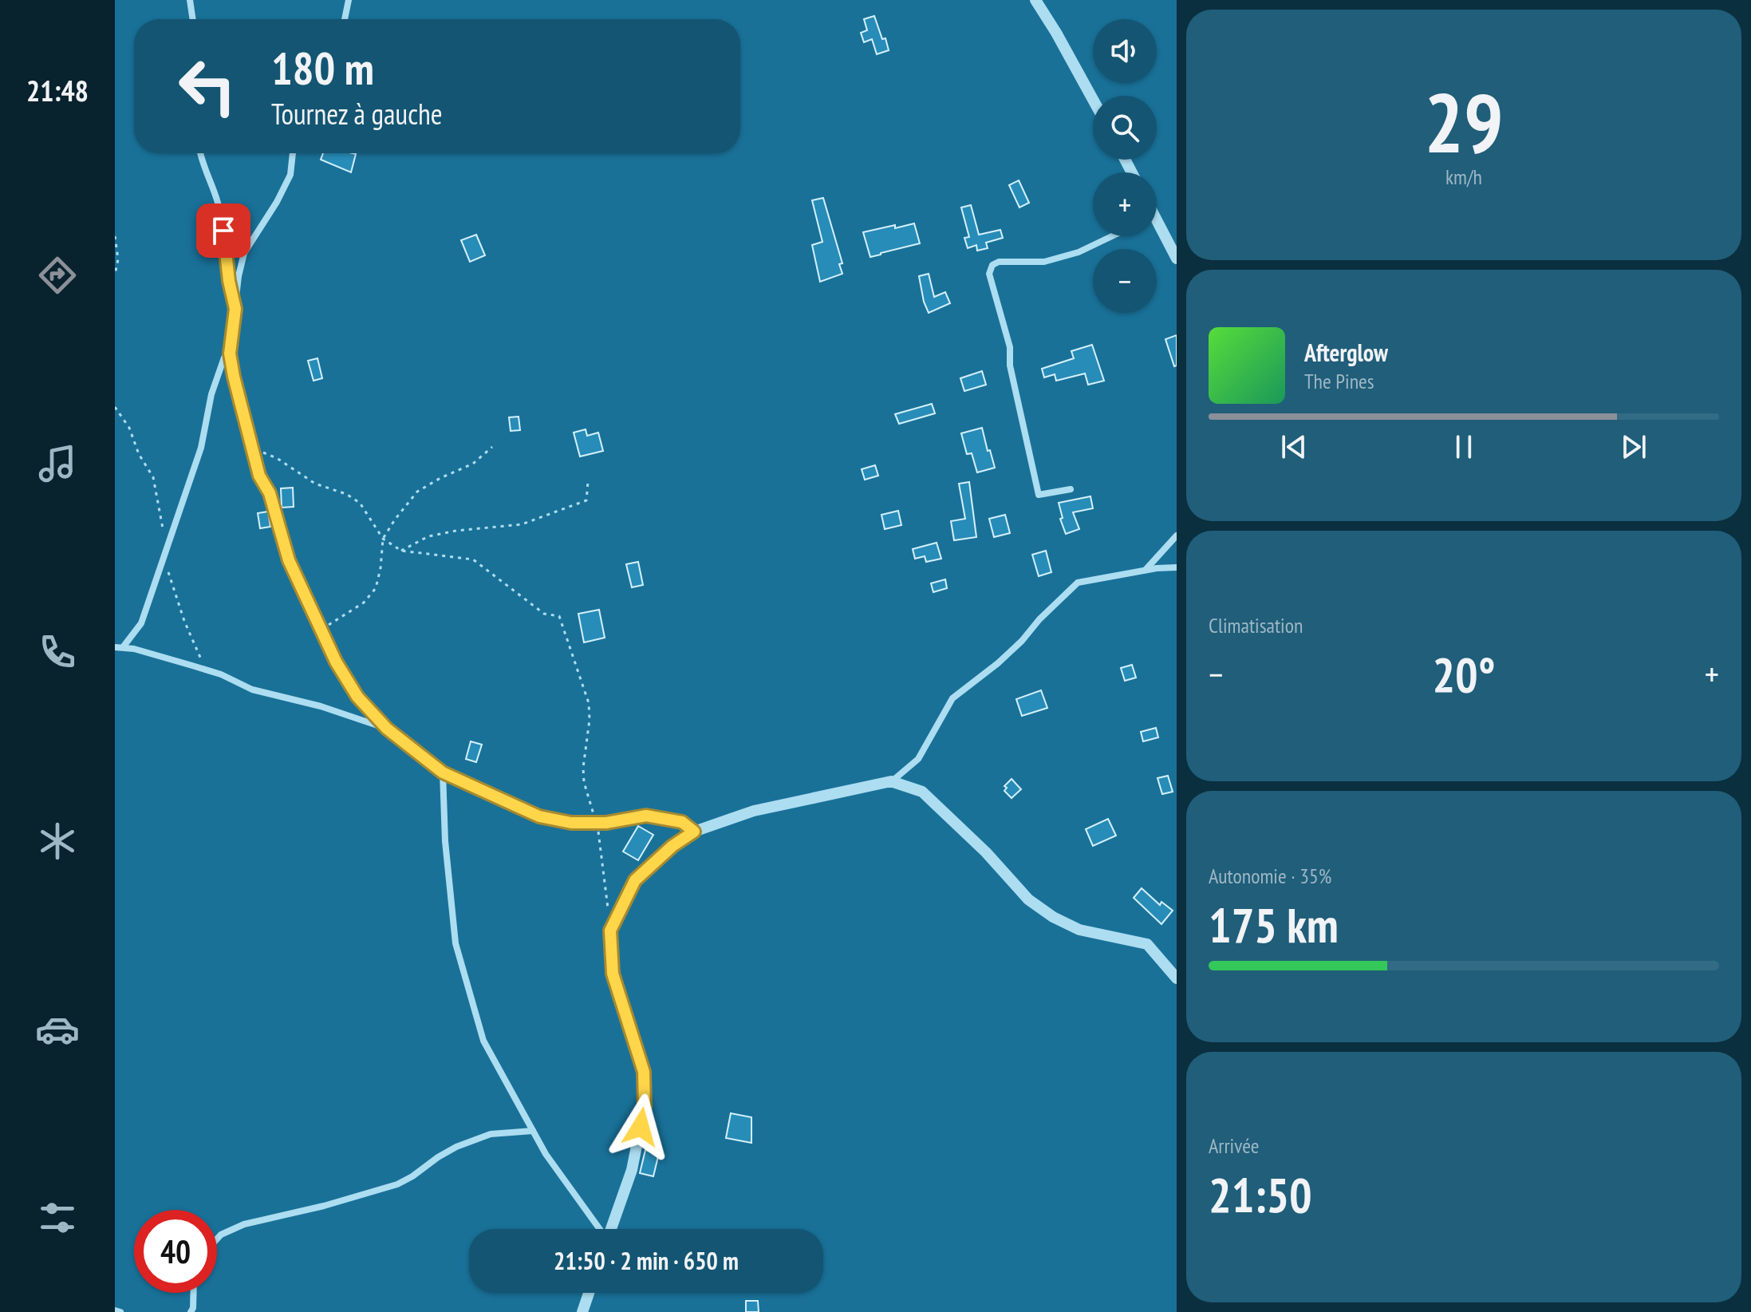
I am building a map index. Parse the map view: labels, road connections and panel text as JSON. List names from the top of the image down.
{
  "page": {
    "tabs": "21:48",
    "tile": [
      ["29", "km/h"],
      "Climatisation",
      ["Autonomie · 35%", "175 km"],
      ["Arrivée", "21:50"]
    ],
    "map_buttons": ["+", "−"],
    "turn": ["180 m", "Tournez à gauche"],
    "song": ["Afterglow", "The Pines"],
    "heat": ["−", "20°", "+"],
    "limit": "40",
    "trip": "21:50 · 2 min · 650 m"
  }
}
